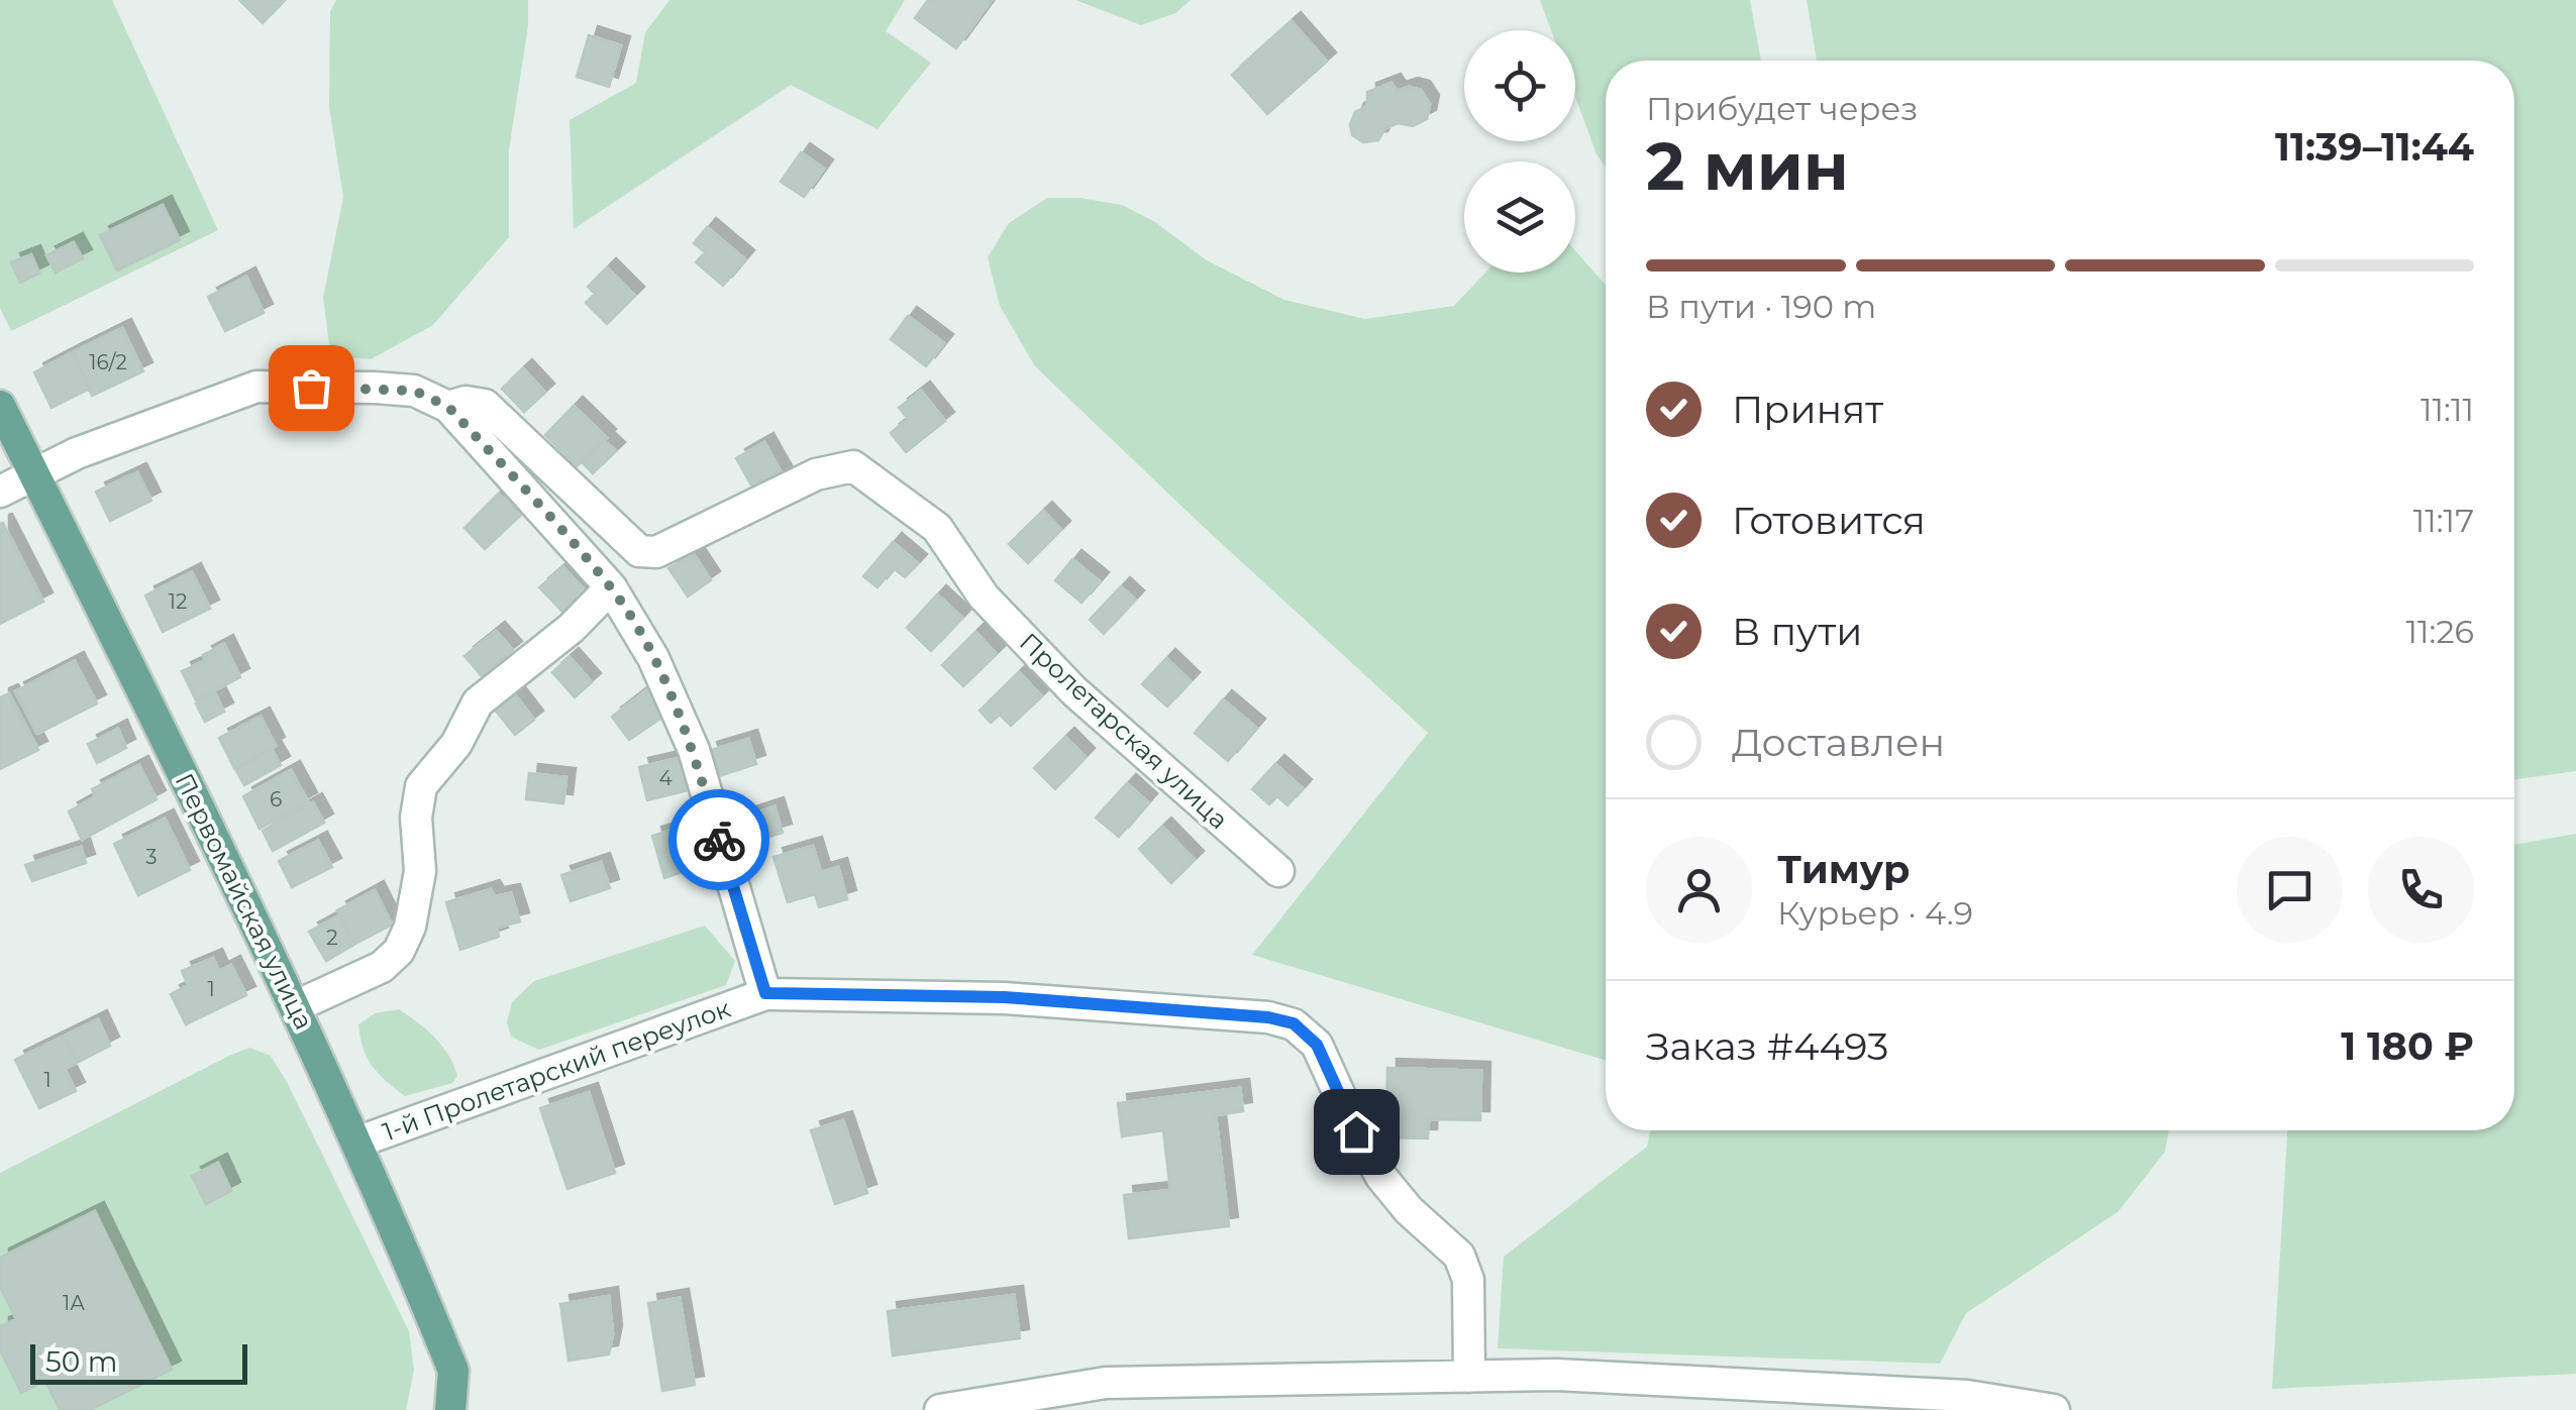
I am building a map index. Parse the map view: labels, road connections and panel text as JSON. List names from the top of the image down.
{
  "streets": {
    "main road": ["Первомайская улица"],
    "street": ["Пролетарская улица", "1-й Пролетарский переулок"]
  },
  "crossings": [
    ["Пролетарская улица", "Первомайская улица"],
    ["Первомайская улица", "1-й Пролетарский переулок"]
  ],
  "house_numbers": [
    "16/2",
    "12",
    "4",
    "6",
    "3",
    "2",
    "1",
    "1",
    "1А"
  ],
  "scale_bar": "50 m",
  "page": {
    "heading": ["2 мин", "Прибудет через", "11:39–11:44"],
    "panel": [
      "Тимур",
      "Курьер · 4.9",
      "Заказ #4493",
      "1 180 ₽"
    ],
    "bar": "В пути · 190 m",
    "list": [
      ["Принят", "11:11"],
      ["Готовится", "11:17"],
      ["В пути", "11:26"],
      "Доставлен"
    ],
    "scale": "50 m"
  }
}
